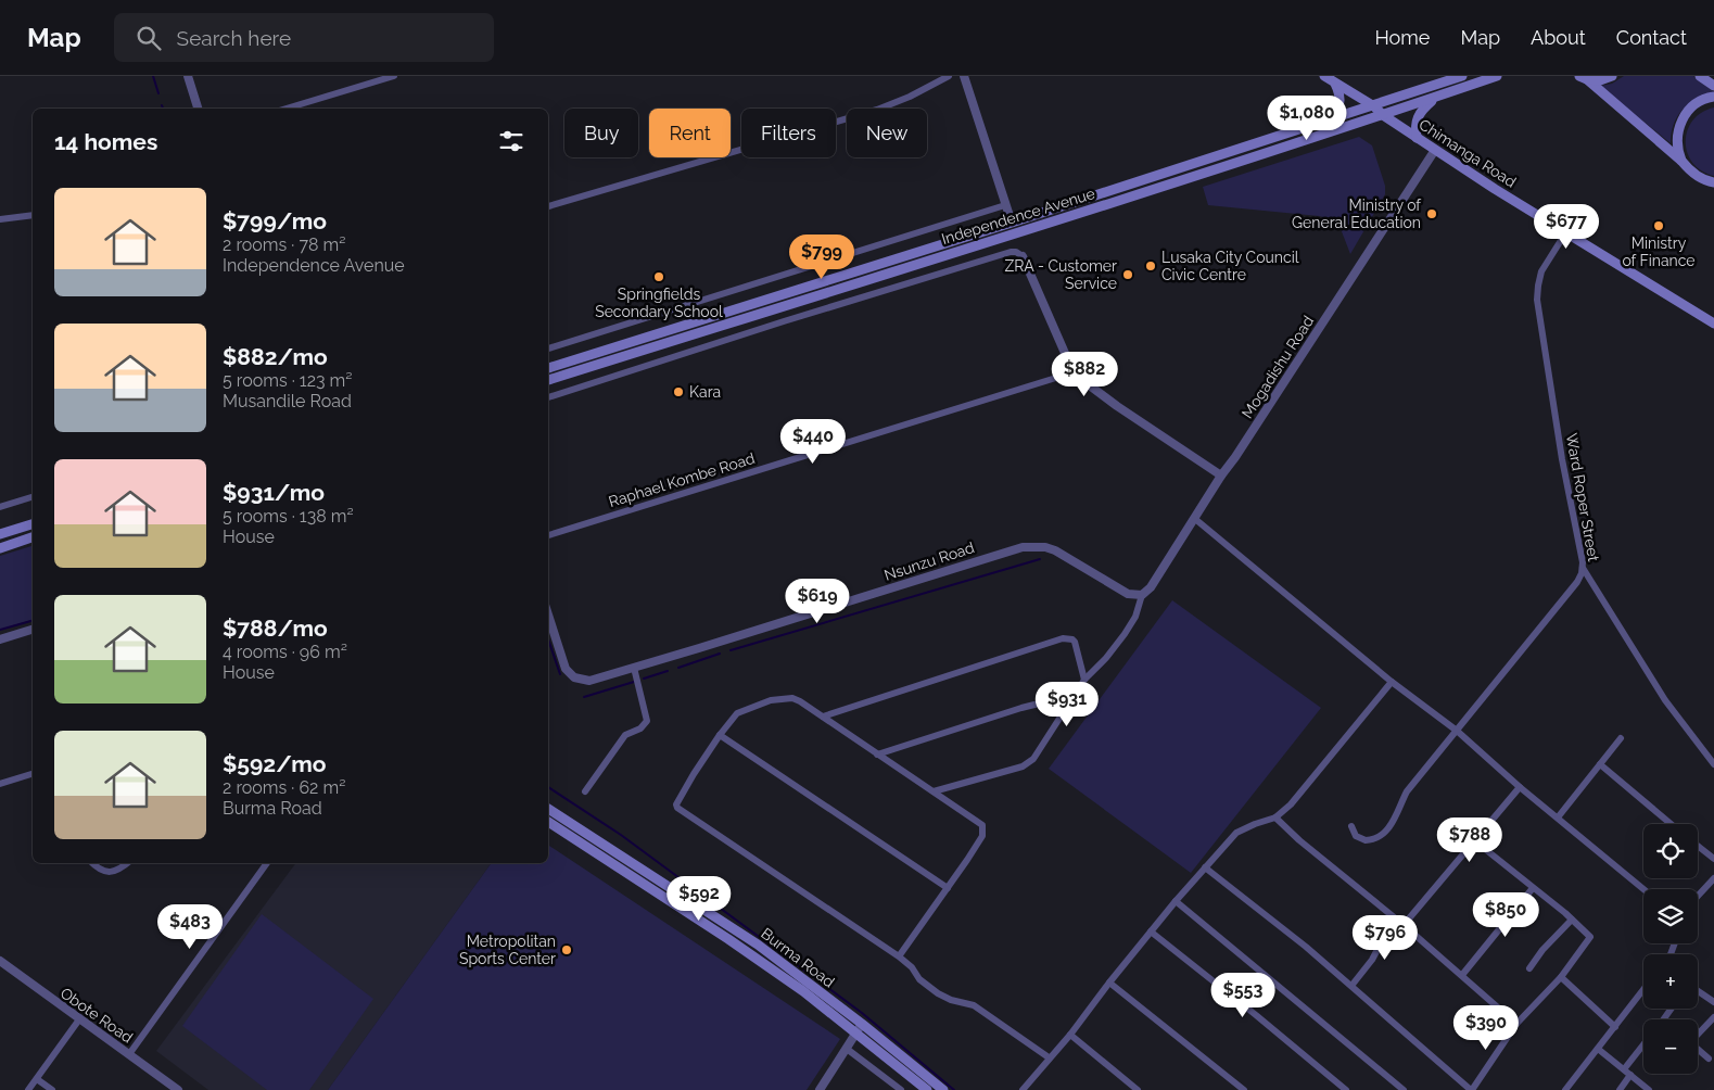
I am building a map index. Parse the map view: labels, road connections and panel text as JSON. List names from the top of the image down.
{
  "streets": {
    "main road": ["Chimanga Road", "Independence Avenue", "Burma Road"],
    "street": [
      "Mogadishu Road",
      "Raphael Kombe Road",
      "Ward Roper Street",
      "Nsunzu Road",
      "Obote Road"
    ]
  },
  "crossings": [
    ["Chimanga Road", "Independence Avenue"],
    ["Chimanga Road", "Mogadishu Road"],
    ["Chimanga Road", "Ward Roper Street"],
    ["Mogadishu Road", "Nsunzu Road"]
  ],
  "places": [
    "Ministry of General Education",
    "Ministry of Finance",
    "Lusaka City Council Civic Centre",
    "ZRA - Customer Service",
    "Springfields Secondary School",
    "Kara",
    "Metropolitan Sports Center"
  ],
  "page": {
    "header": "Map",
    "search": "Search here",
    "nav": [
      "Home",
      "Map",
      "About",
      "Contact"
    ],
    "price": [
      "$1,080",
      "$677",
      "$799",
      "$882",
      "$440",
      "$619",
      "$931",
      "$788",
      "$592",
      "$850",
      "$483",
      "$796",
      "$553",
      "$390"
    ],
    "chip": [
      "Buy",
      "Rent",
      "Filters",
      "New"
    ],
    "heading": "14 homes",
    "list": [
      {
        "name": "$799/mo",
        "note": "2 rooms · 78 m² · Independence Avenue"
      },
      {
        "name": "$882/mo",
        "note": "5 rooms · 123 m² · Musandile Road"
      },
      {
        "name": "$931/mo",
        "note": "5 rooms · 138 m² · House"
      },
      {
        "name": "$788/mo",
        "note": "4 rooms · 96 m² · House"
      },
      {
        "name": "$592/mo",
        "note": "2 rooms · 62 m² · Burma Road"
      }
    ],
    "map_buttons": ["+", "−"]
  }
}
